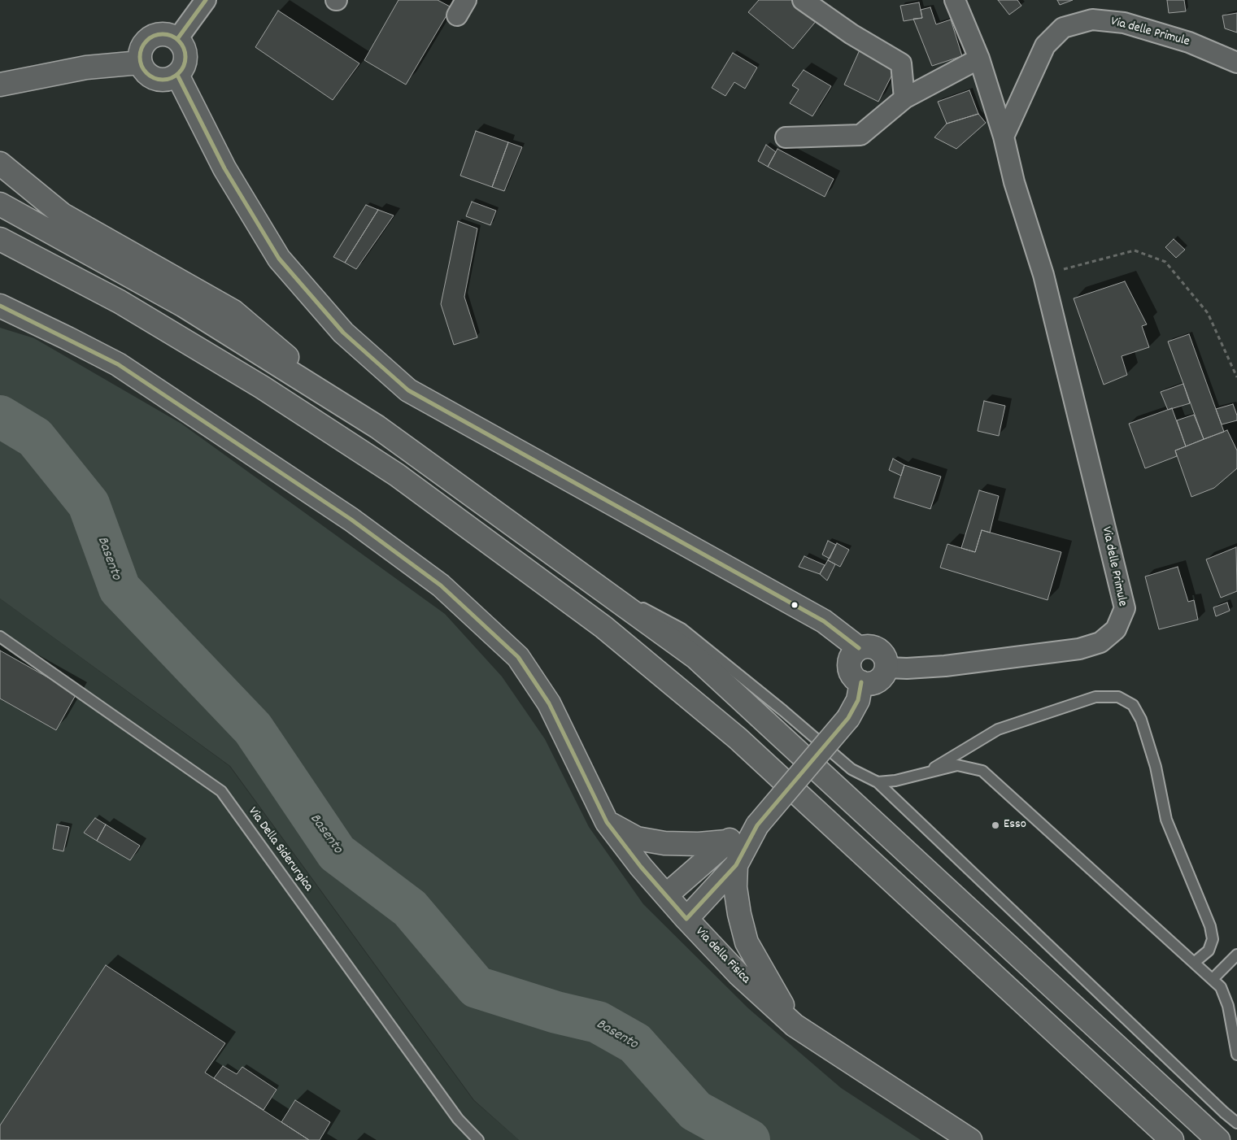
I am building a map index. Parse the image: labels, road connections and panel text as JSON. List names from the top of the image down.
{
  "streets": {
    "main road": ["Via della Fisica"],
    "street": ["Via delle Primule"],
    "lane": ["Via Della Siderurgica"]
  },
  "water": ["Basento"],
  "places": ["Esso"]
}
